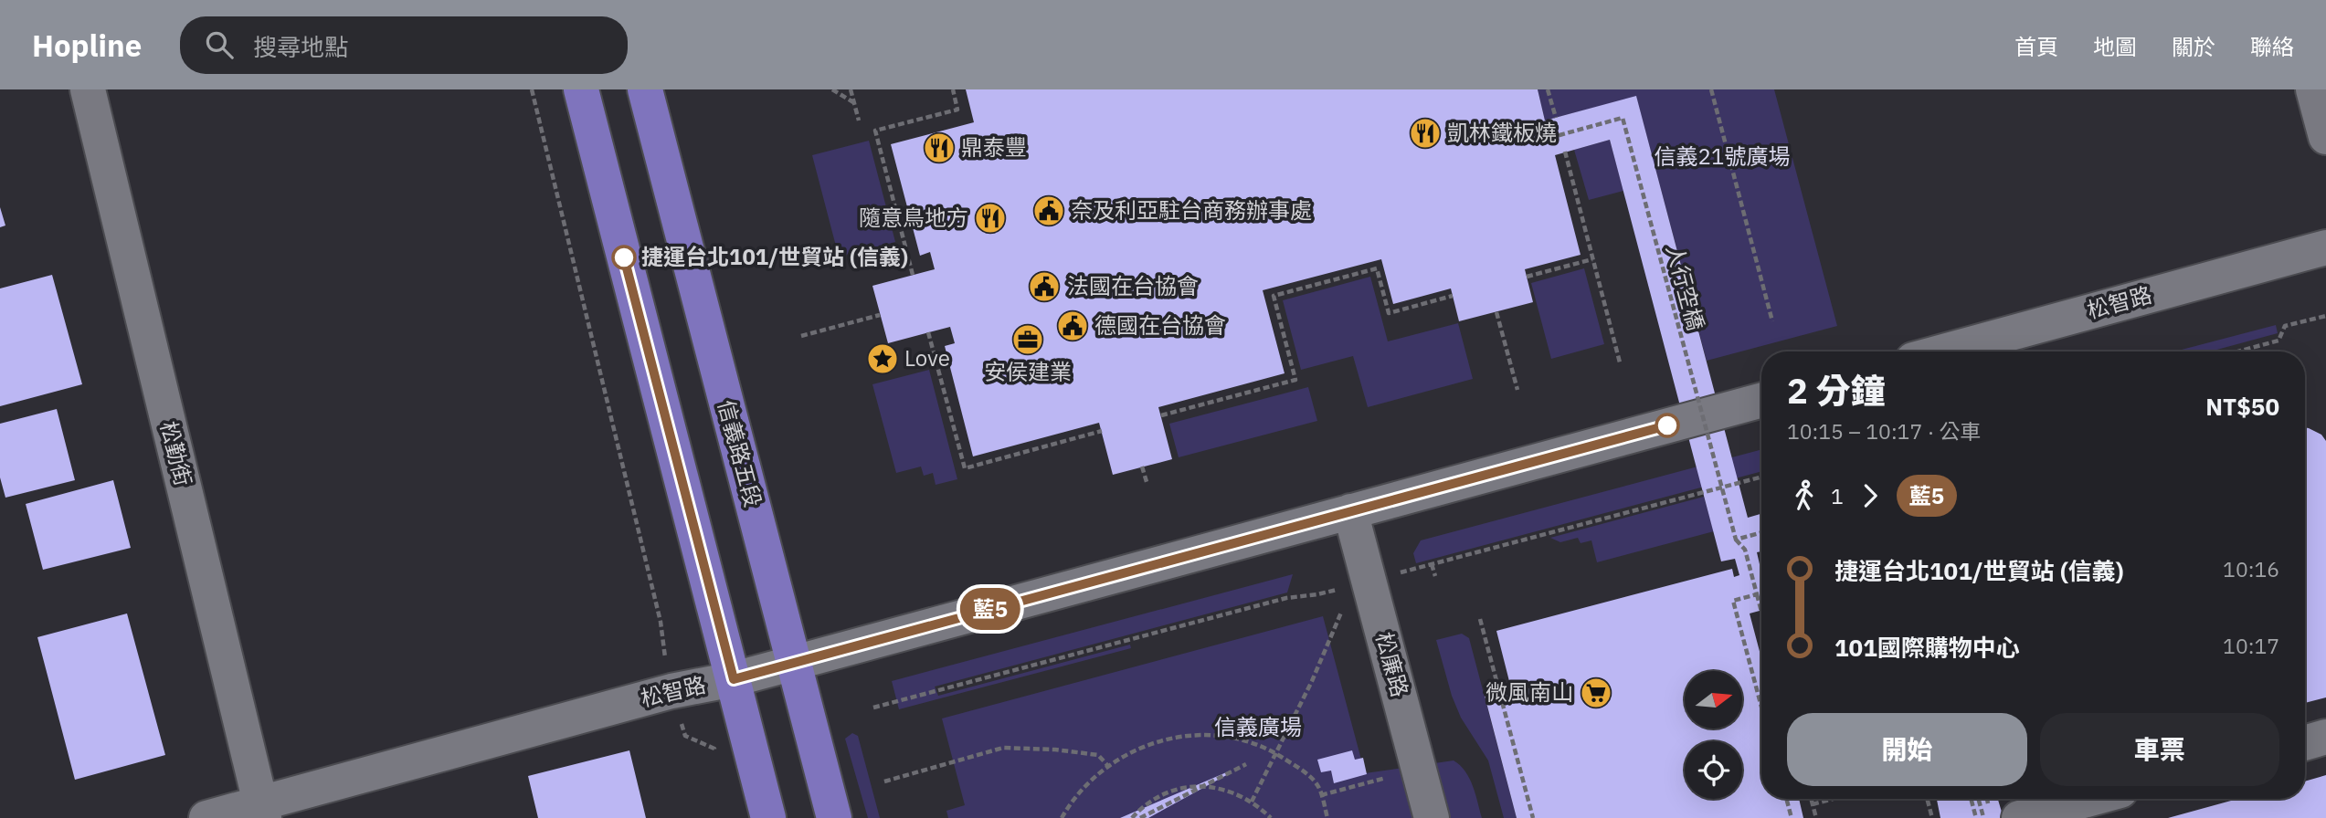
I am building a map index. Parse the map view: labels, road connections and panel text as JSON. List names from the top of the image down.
{
  "streets": {
    "main road": ["信義路五段"],
    "street": ["松智路", "松勤街", "松廉路"],
    "path": ["人行空橋"]
  },
  "crossings": [
    ["松智路", "松勤街"],
    ["松智路", "信義路五段"],
    ["松智路", "松廉路"]
  ],
  "parks": ["信義21號廣場", "信義廣場"],
  "places": {
    "restaurant": ["凱林鐵板燒", "鼎泰豐", "隨意鳥地方"],
    "public building": ["奈及利亞駐台商務辦事處", "法國在台協會", "德國在台協會"],
    "other": ["捷運台北101/世貿站 (信義)"],
    "office": ["安侯建業"],
    "place": ["Love"],
    "supermarket": ["微風南山"]
  },
  "lines": ["bus line 藍5"],
  "north": "right",
  "page": {
    "header": "Hopline",
    "search": "搜尋地點",
    "nav": [
      "首頁",
      "地圖",
      "關於",
      "聯絡"
    ],
    "on_map": "藍5",
    "heading": ["2 分鐘", "10:15 – 10:17 · 公車", "NT$50"],
    "legs": ["1", "藍5"],
    "list": [
      {
        "name": "捷運台北101/世貿站 (信義)",
        "value": "10:16"
      },
      {
        "name": "101國際購物中心",
        "value": "10:17"
      }
    ],
    "buttons": ["開始", "車票"]
  }
}
